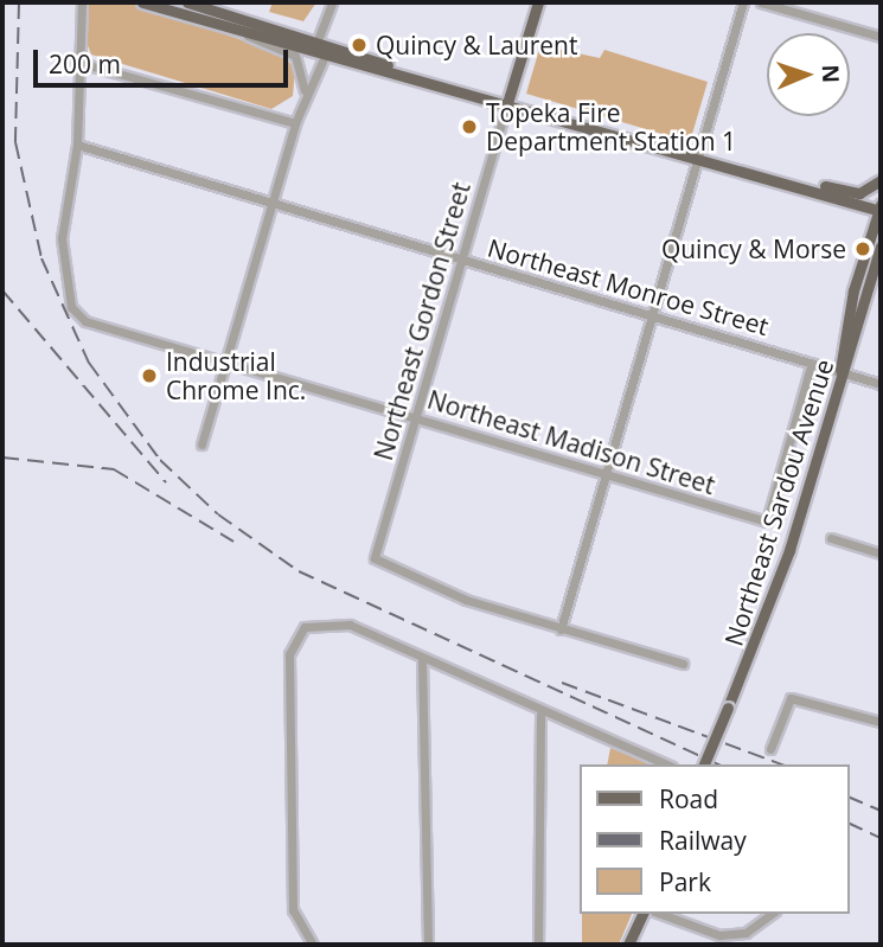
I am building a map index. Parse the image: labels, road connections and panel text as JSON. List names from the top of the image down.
{
  "streets": {
    "main road": ["Northeast Gordon Street", "Northeast Sardou Avenue"],
    "street": ["Northeast Monroe Street", "Northeast Madison Street"]
  },
  "crossings": [
    ["Northeast Monroe Street", "Northeast Gordon Street"],
    ["Northeast Monroe Street", "Northeast Madison Street"],
    ["Northeast Monroe Street", "Northeast Sardou Avenue"],
    ["Northeast Gordon Street", "Northeast Madison Street"]
  ],
  "places": [
    "Quincy & Laurent",
    "Topeka Fire Department Station 1",
    "Quincy & Morse",
    "Industrial Chrome Inc."
  ],
  "legend": ["Road", "Railway", "Park"],
  "scale_bar": "200 m",
  "north": "right"
}
